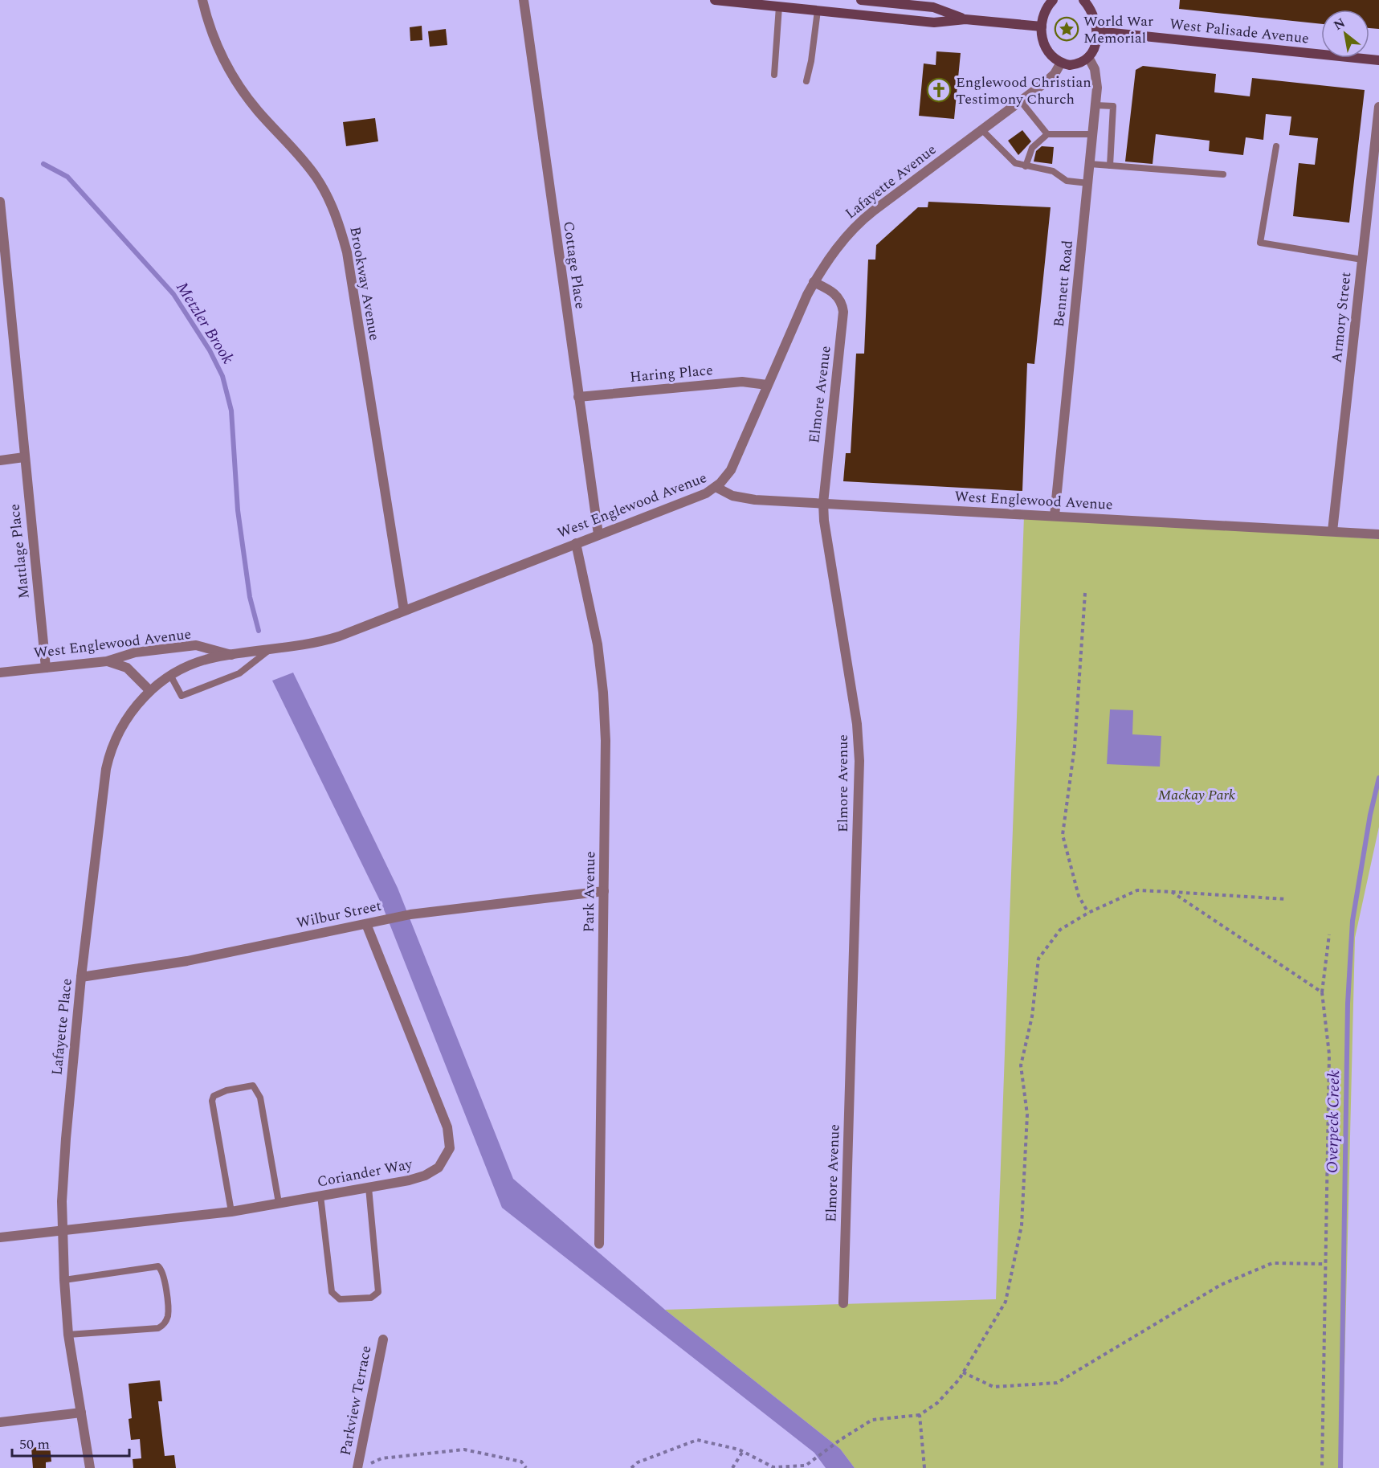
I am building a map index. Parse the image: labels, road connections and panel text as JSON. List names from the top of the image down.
{
  "streets": {
    "main road": ["West Palisade Avenue"],
    "street": [
      "Lafayette Avenue",
      "Cottage Place",
      "Brookway Avenue",
      "Bennett Road",
      "Armory Street",
      "Haring Place",
      "Elmore Avenue",
      "West Englewood Avenue",
      "Mattlage Place",
      "Park Avenue",
      "Wilbur Street",
      "Lafayette Place",
      "Coriander Way",
      "Parkview Terrace"
    ]
  },
  "crossings": [
    ["Lafayette Avenue", "Haring Place"],
    ["Lafayette Avenue", "Elmore Avenue"],
    ["Lafayette Avenue", "West Englewood Avenue"],
    ["Cottage Place", "Haring Place"],
    ["Cottage Place", "West Englewood Avenue"],
    ["Brookway Avenue", "West Englewood Avenue"],
    ["Bennett Road", "West Englewood Avenue"],
    ["Armory Street", "West Englewood Avenue"],
    ["Elmore Avenue", "West Englewood Avenue"],
    ["West Englewood Avenue", "Mattlage Place"],
    ["West Englewood Avenue", "Park Avenue"],
    ["West Englewood Avenue", "Lafayette Place"],
    ["Park Avenue", "Wilbur Street"],
    ["Wilbur Street", "Lafayette Place"],
    ["Wilbur Street", "Coriander Way"],
    ["Lafayette Place", "Coriander Way"]
  ],
  "water": ["Metzler Brook", "Overpeck Creek"],
  "parks": ["Mackay Park"],
  "places": {
    "place": ["World War Memorial"],
    "church": ["Englewood Christian Testimony Church"]
  },
  "scale_bar": "50 m",
  "north": "top left"
}
